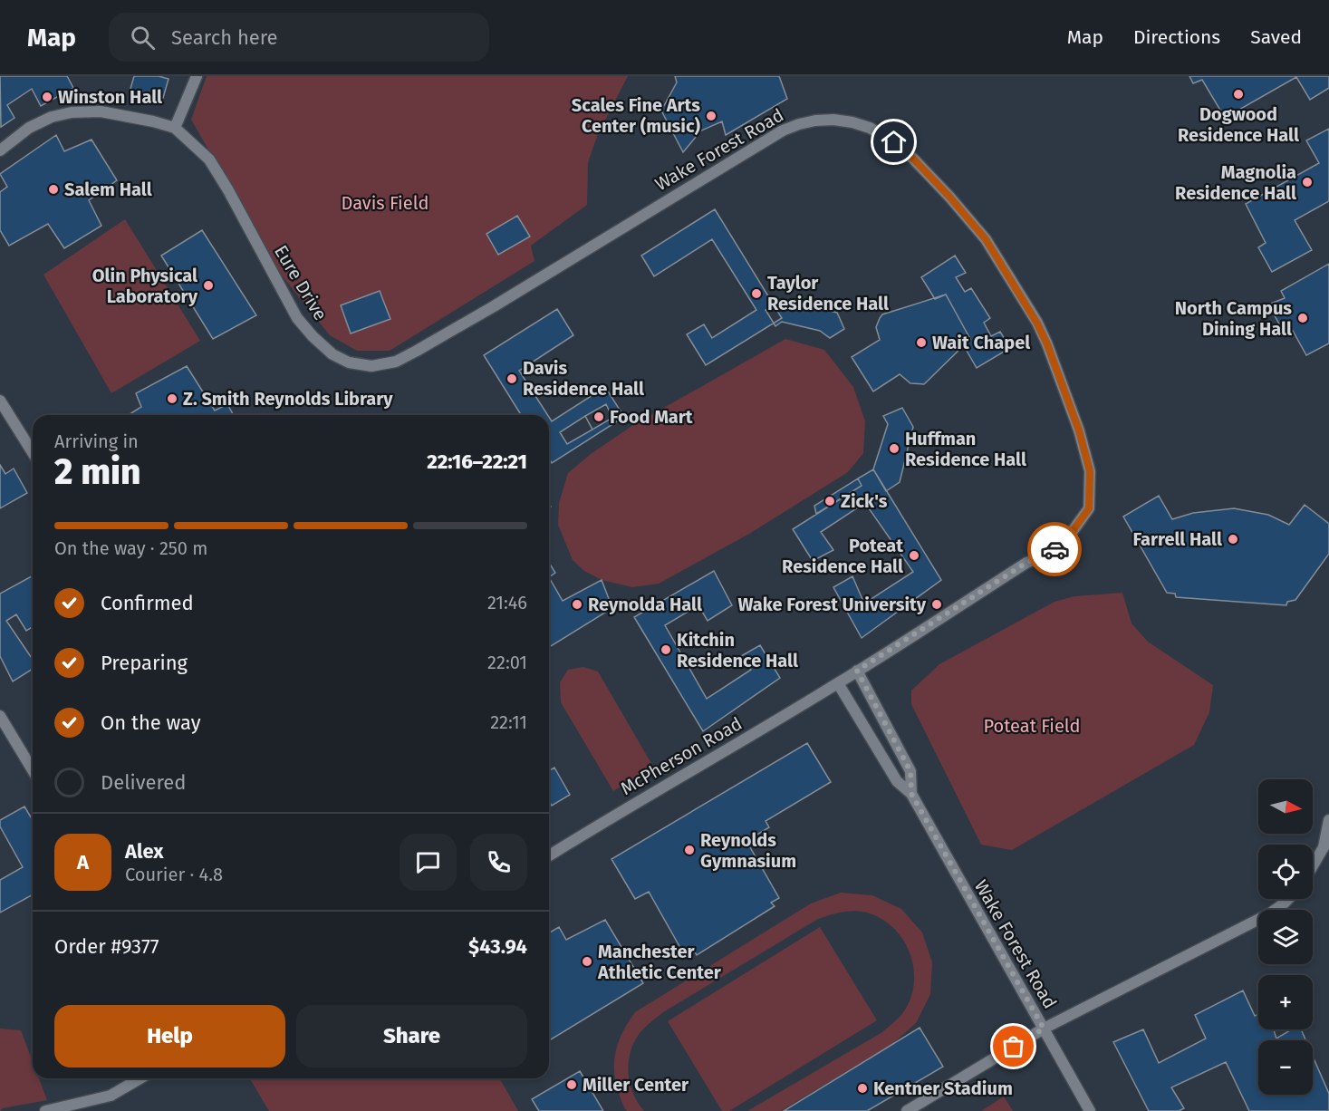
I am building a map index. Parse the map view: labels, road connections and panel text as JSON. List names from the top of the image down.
{
  "streets": {
    "street": ["Wake Forest Road", "Eure Drive", "McPherson Road"]
  },
  "crossings": [
    ["Wake Forest Road", "Eure Drive"],
    ["Wake Forest Road", "McPherson Road"]
  ],
  "parks": ["Davis Field", "Poteat Field"],
  "places": [
    "Dogwood Residence Hall",
    "Winston Hall",
    "Scales Fine Arts Center (music)",
    "Magnolia Residence Hall",
    "Salem Hall",
    "Olin Physical Laboratory",
    "Taylor Residence Hall",
    "North Campus Dining Hall",
    "Wait Chapel",
    "Davis Residence Hall",
    "Z. Smith Reynolds Library",
    "Food Mart",
    "Huffman Residence Hall",
    "Zick's",
    "Farrell Hall",
    "Poteat Residence Hall",
    "Reynolda Hall",
    "Wake Forest University",
    "Kitchin Residence Hall",
    "Reynolds Gymnasium",
    "Manchester Athletic Center",
    "Miller Center",
    "Kentner Stadium"
  ],
  "north": "right",
  "page": {
    "header": "Map",
    "search": "Search here",
    "nav": ["Map", "Directions", "Saved"],
    "heading": ["2 min", "Arriving in", "22:16–22:21"],
    "panel": [
      "Alex",
      "Courier · 4.8",
      "Order #9377",
      "$43.94"
    ],
    "bar": "On the way · 250 m",
    "list": [
      ["Confirmed", "21:46"],
      ["Preparing", "22:01"],
      ["On the way", "22:11"],
      "Delivered"
    ],
    "map_buttons": ["+", "−"],
    "round": "A",
    "buttons": ["Help", "Share"]
  }
}
